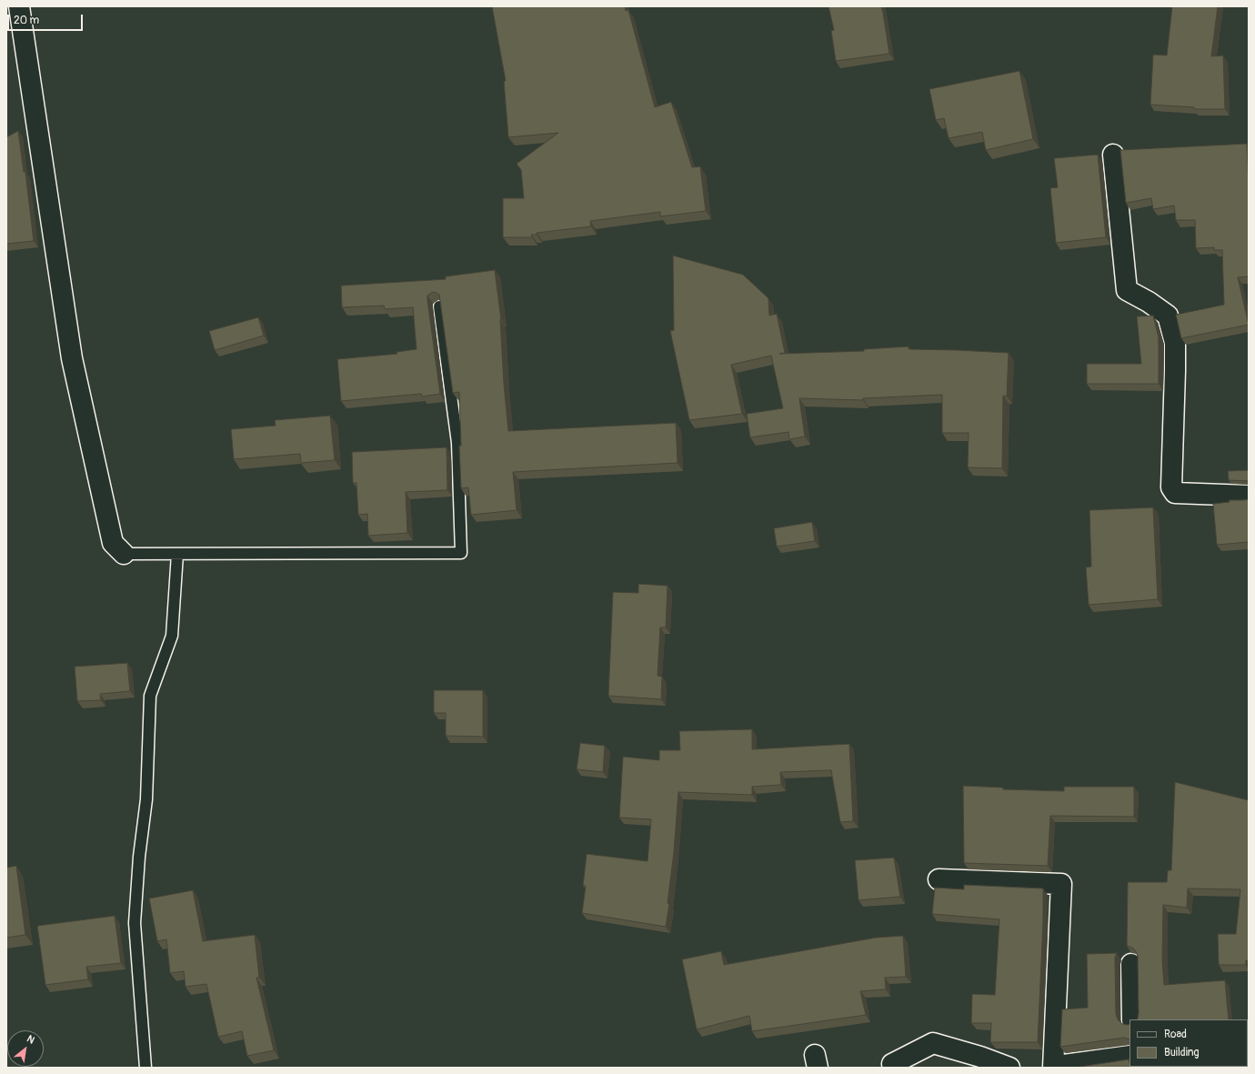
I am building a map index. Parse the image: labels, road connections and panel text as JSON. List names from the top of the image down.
{
  "legend": ["Road", "Building"],
  "scale_bar": "20 m",
  "north": "top right"
}
